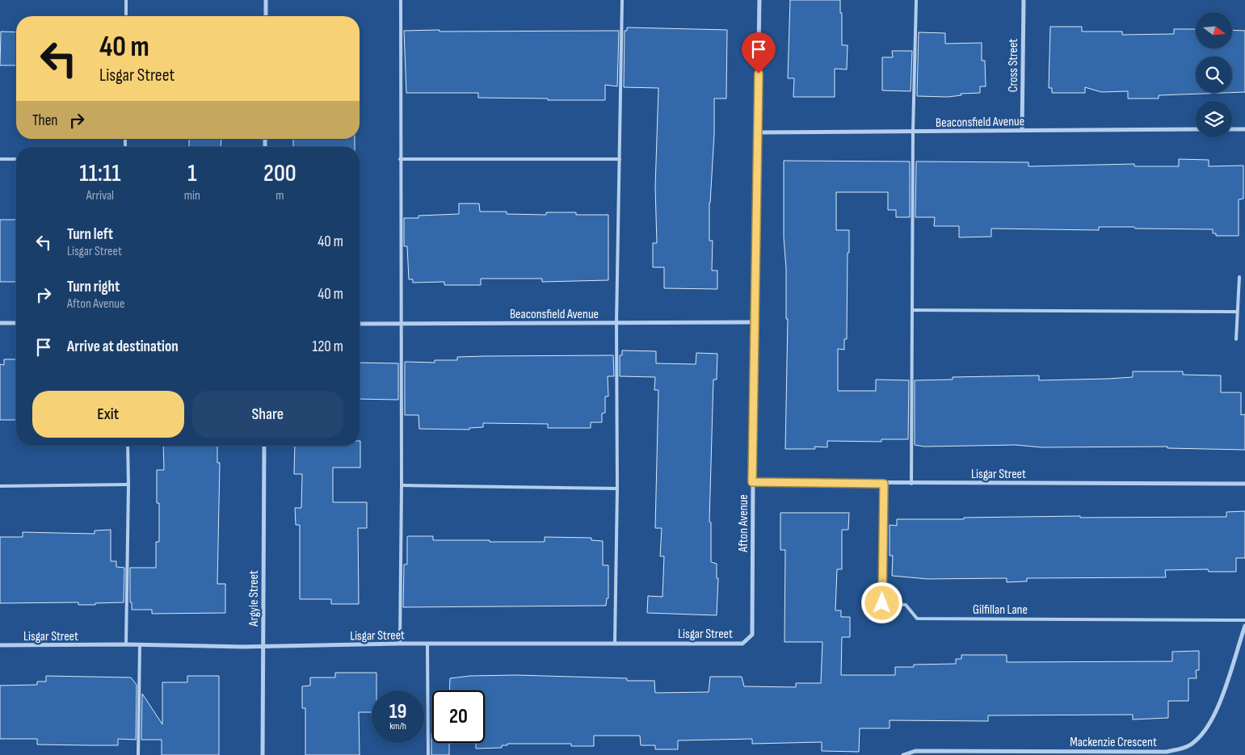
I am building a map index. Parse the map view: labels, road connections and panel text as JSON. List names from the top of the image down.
{
  "streets": {
    "street": [
      "Cross Street",
      "Beaconsfield Avenue",
      "Lisgar Street",
      "Afton Avenue",
      "Argyle Street",
      "Mackenzie Crescent"
    ],
    "lane": ["Gilfillan Lane"]
  },
  "crossings": [
    ["Cross Street", "Beaconsfield Avenue"],
    ["Beaconsfield Avenue", "Afton Avenue"],
    ["Lisgar Street", "Afton Avenue"],
    ["Lisgar Street", "Argyle Street"],
    ["Lisgar Street", "Gilfillan Lane"]
  ],
  "north": "right",
  "page": {
    "turn": ["40 m", "Lisgar Street"],
    "then": "Then",
    "eta": [
      "11:11",
      "Arrival",
      "1",
      "min",
      "200",
      "m"
    ],
    "list": [
      {
        "name": "Turn left",
        "note": "Lisgar Street",
        "value": "40 m"
      },
      {
        "name": "Turn right",
        "note": "Afton Avenue",
        "value": "40 m"
      },
      {
        "name": "Arrive at destination",
        "value": "120 m"
      }
    ],
    "buttons": ["Exit", "Share"],
    "speed": "19 km/h",
    "limit": "20"
  }
}
